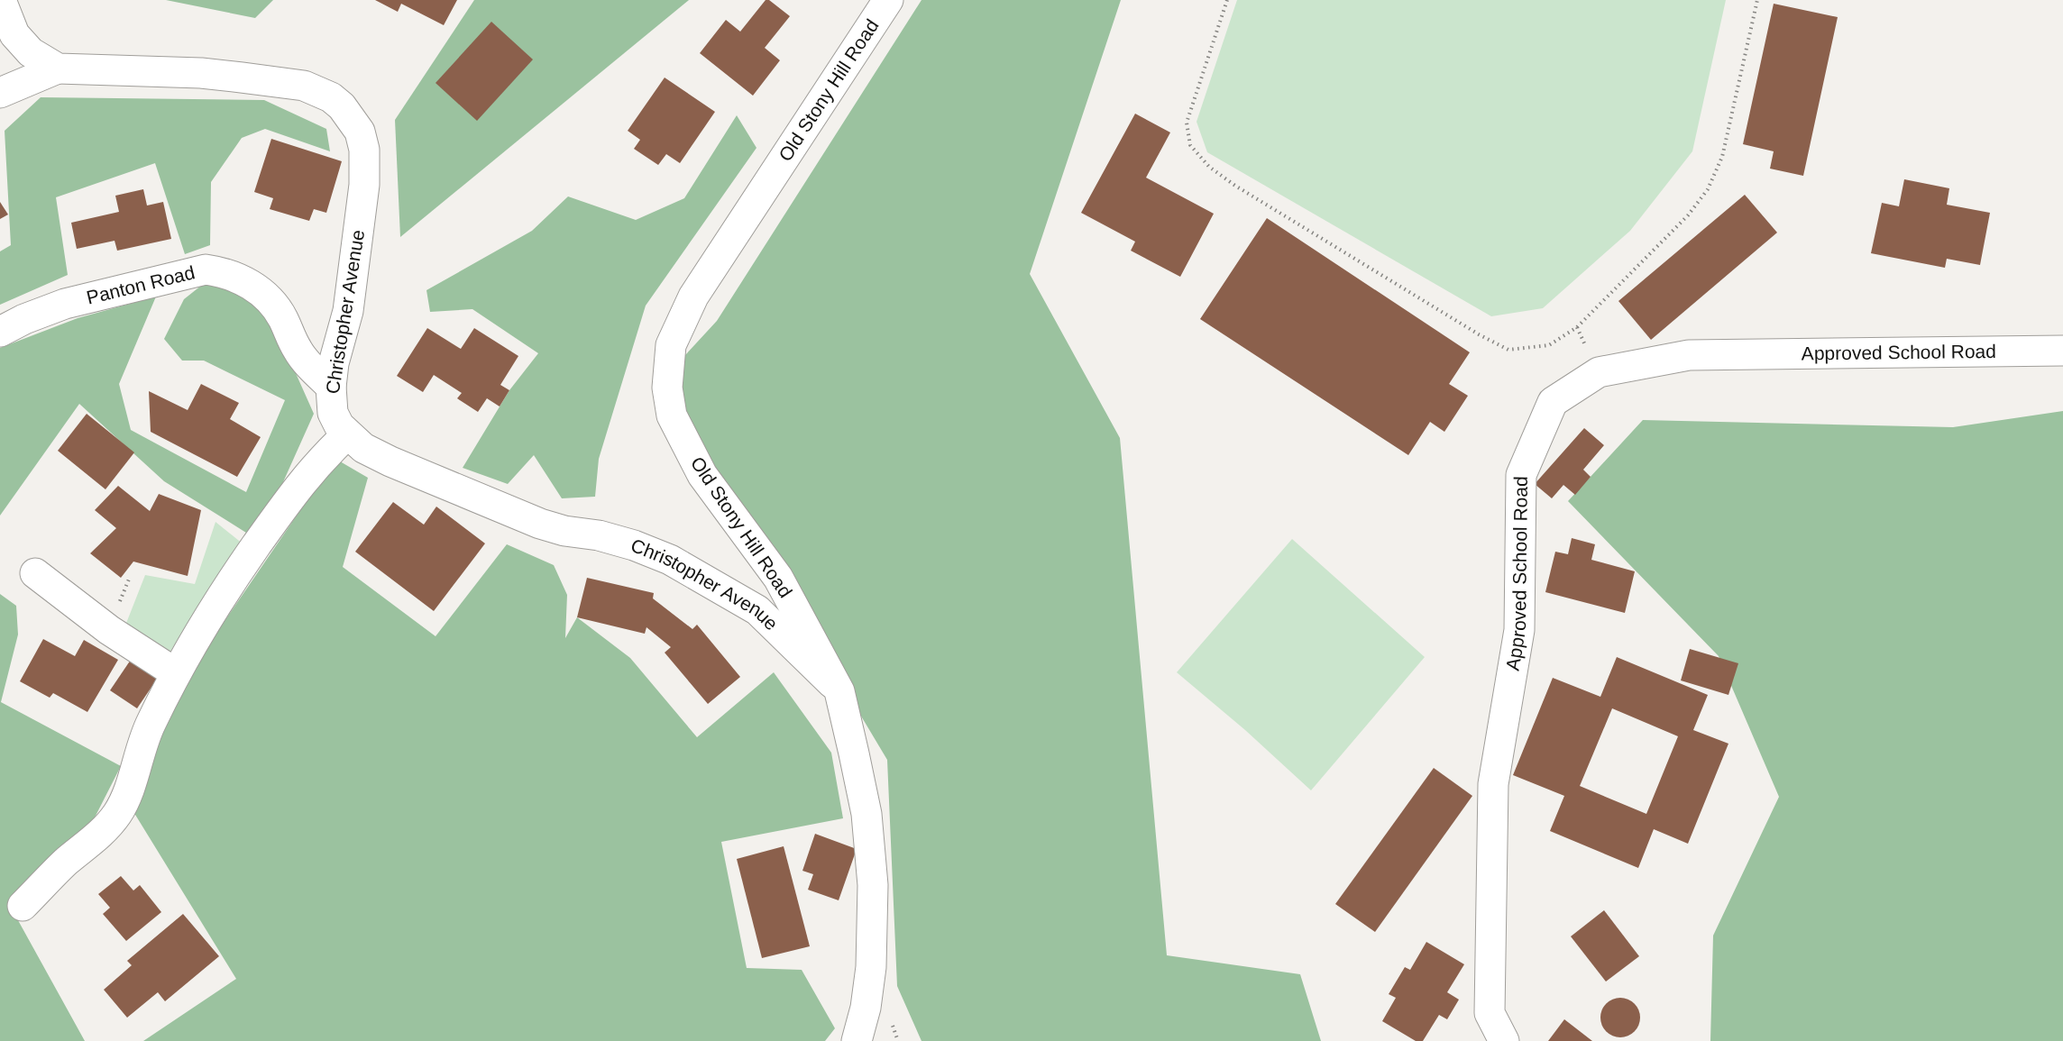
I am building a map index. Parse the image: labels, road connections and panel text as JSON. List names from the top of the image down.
{
  "streets": {
    "street": [
      "Old Stony Hill Road",
      "Panton Road",
      "Christopher Avenue",
      "Approved School Road"
    ]
  },
  "crossings": [
    ["Old Stony Hill Road", "Christopher Avenue"],
    ["Panton Road", "Christopher Avenue"]
  ]
}
